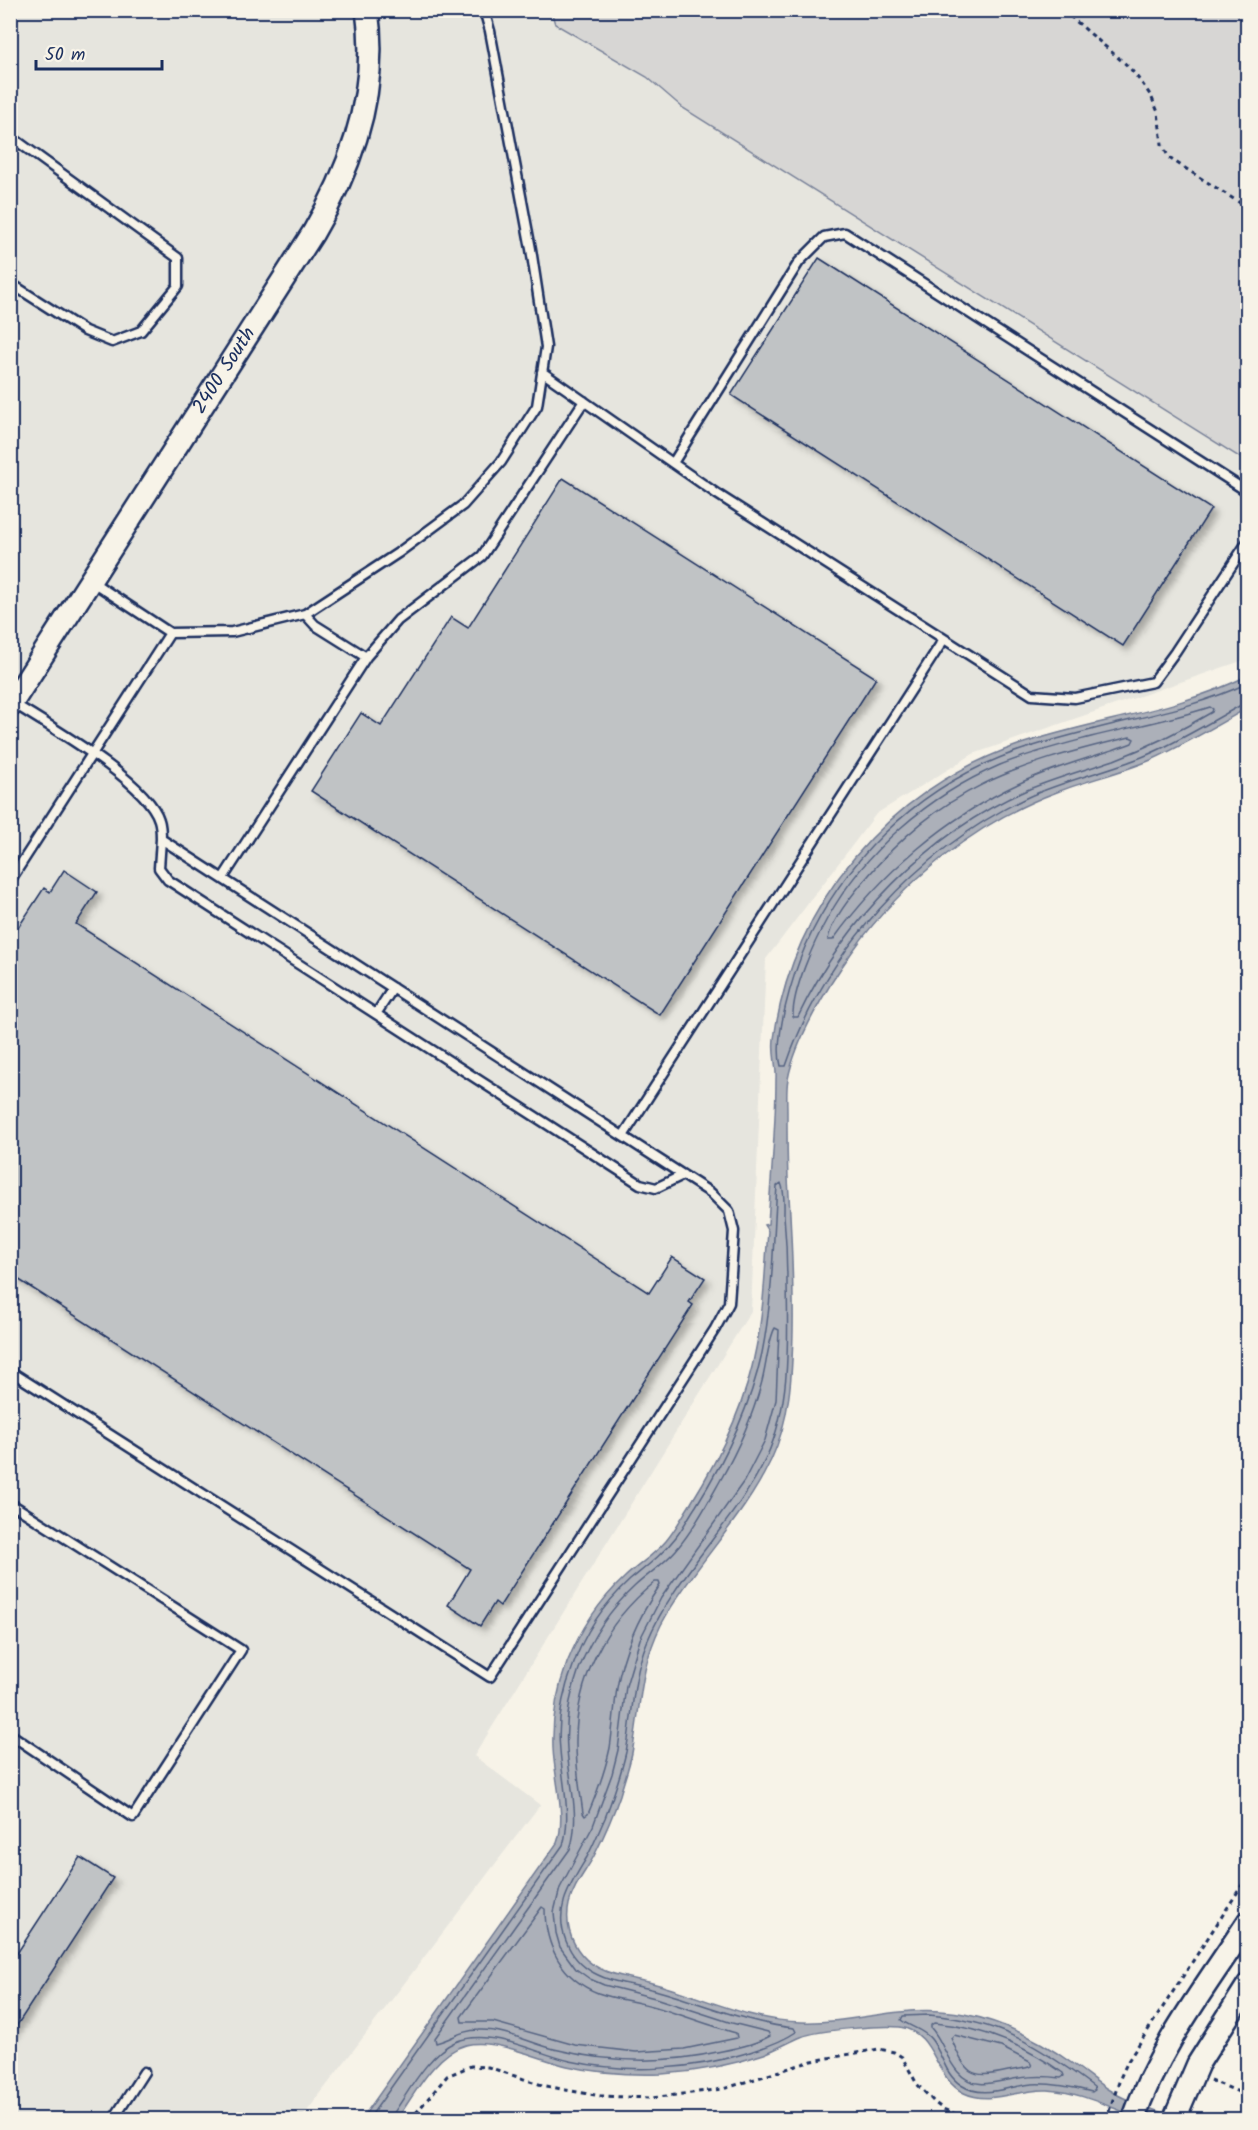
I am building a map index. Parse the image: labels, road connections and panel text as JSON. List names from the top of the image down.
{
  "streets": {
    "street": ["2400 South"]
  },
  "scale_bar": "50 m"
}
